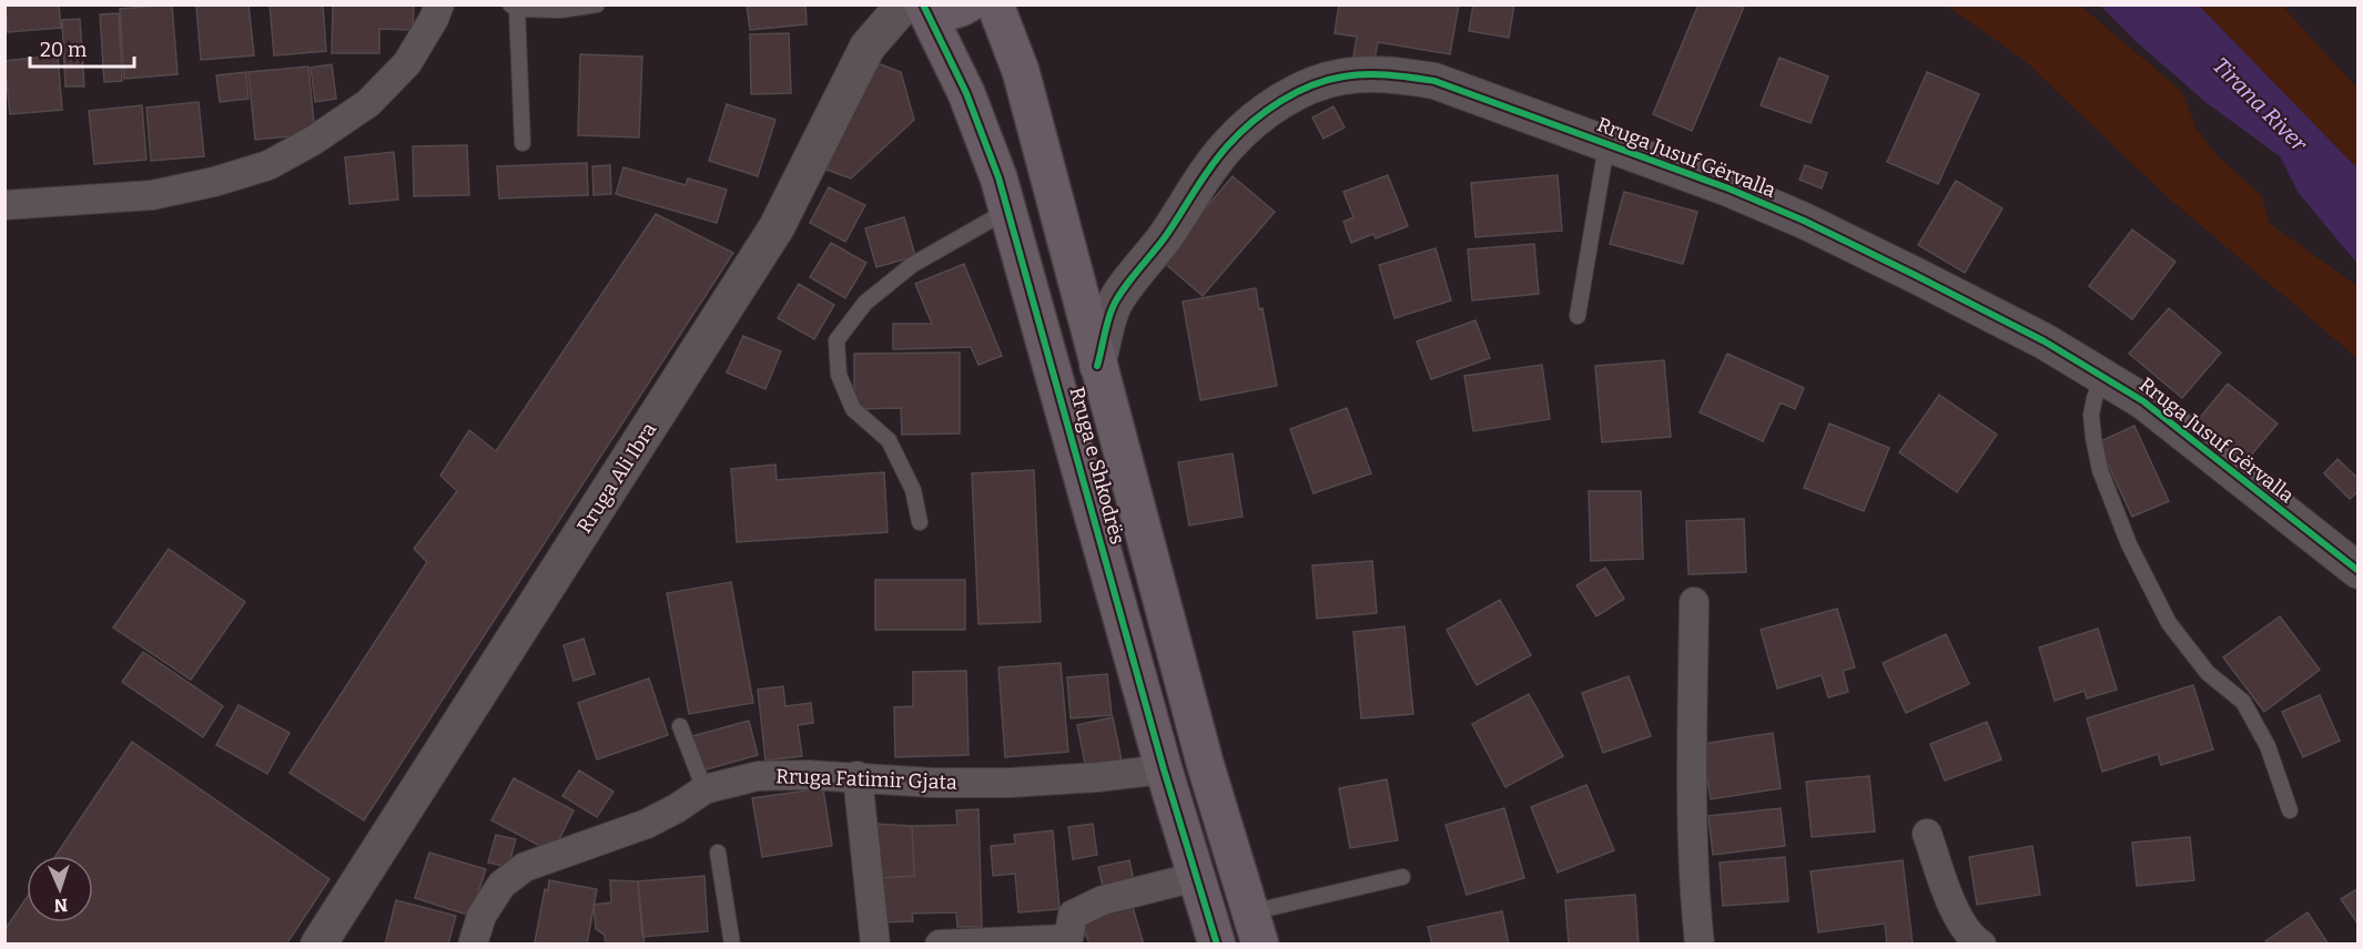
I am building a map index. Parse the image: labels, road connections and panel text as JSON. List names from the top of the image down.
{
  "streets": {
    "main road": ["Rruga e Shkodrës"],
    "street": ["Rruga Jusuf Gërvalla", "Rruga Ali Ibra", "Rruga Fatimir Gjata"]
  },
  "crossings": [
    ["Rruga Jusuf Gërvalla", "Rruga e Shkodrës"],
    ["Rruga e Shkodrës", "Rruga Fatimir Gjata"]
  ],
  "water": ["Tirana River"],
  "scale_bar": "20 m",
  "north": "bottom"
}
